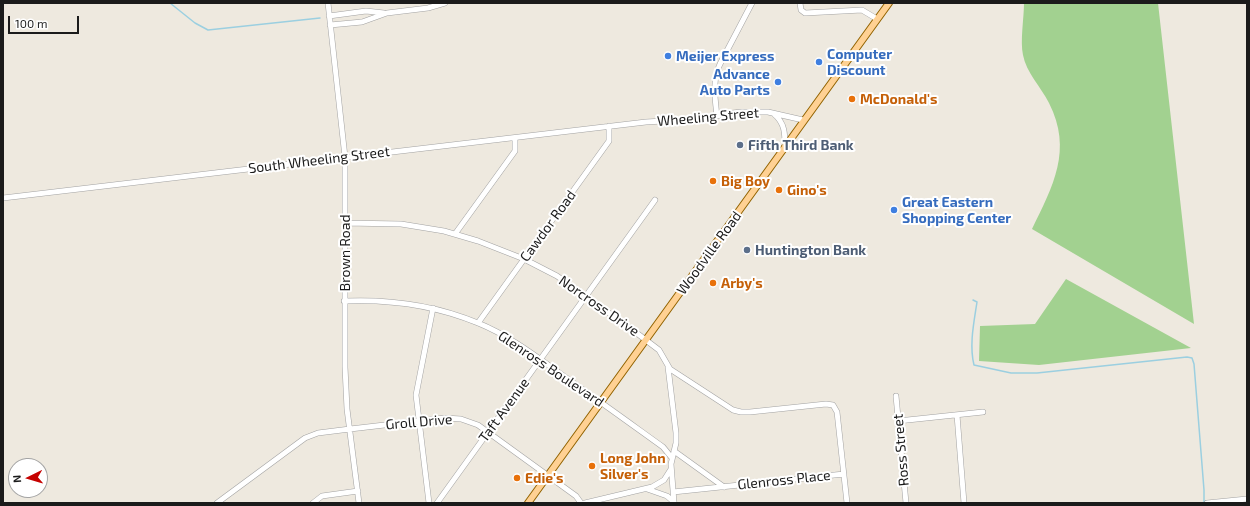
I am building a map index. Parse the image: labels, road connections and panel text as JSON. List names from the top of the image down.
{
  "streets": {
    "main road": ["Woodville Road"],
    "street": [
      "Wheeling Street",
      "South Wheeling Street",
      "Cawdor Road",
      "Brown Road",
      "Norcross Drive",
      "Glenross Boulevard",
      "Taft Avenue",
      "Groll Drive",
      "Ross Street",
      "Glenross Place"
    ]
  },
  "crossings": [
    ["Wheeling Street", "South Wheeling Street"],
    ["Wheeling Street", "Woodville Road"],
    ["South Wheeling Street", "Cawdor Road"],
    ["South Wheeling Street", "Brown Road"],
    ["Cawdor Road", "Norcross Drive"],
    ["Cawdor Road", "Glenross Boulevard"],
    ["Brown Road", "Norcross Drive"],
    ["Brown Road", "Glenross Boulevard"],
    ["Brown Road", "Groll Drive"],
    ["Woodville Road", "Norcross Drive"],
    ["Woodville Road", "Glenross Boulevard"],
    ["Woodville Road", "Groll Drive"],
    ["Norcross Drive", "Taft Avenue"],
    ["Norcross Drive", "Glenross Place"],
    ["Glenross Boulevard", "Taft Avenue"],
    ["Taft Avenue", "Groll Drive"]
  ],
  "places": [
    "Meijer Express",
    "Computer Discount",
    "Advance Auto Parts",
    "McDonald's",
    "Fifth Third Bank",
    "Big Boy",
    "Gino's",
    "Great Eastern Shopping Center",
    "Huntington Bank",
    "Arby's",
    "Long John Silver's",
    "Edie's"
  ],
  "scale_bar": "100 m",
  "north": "left"
}
